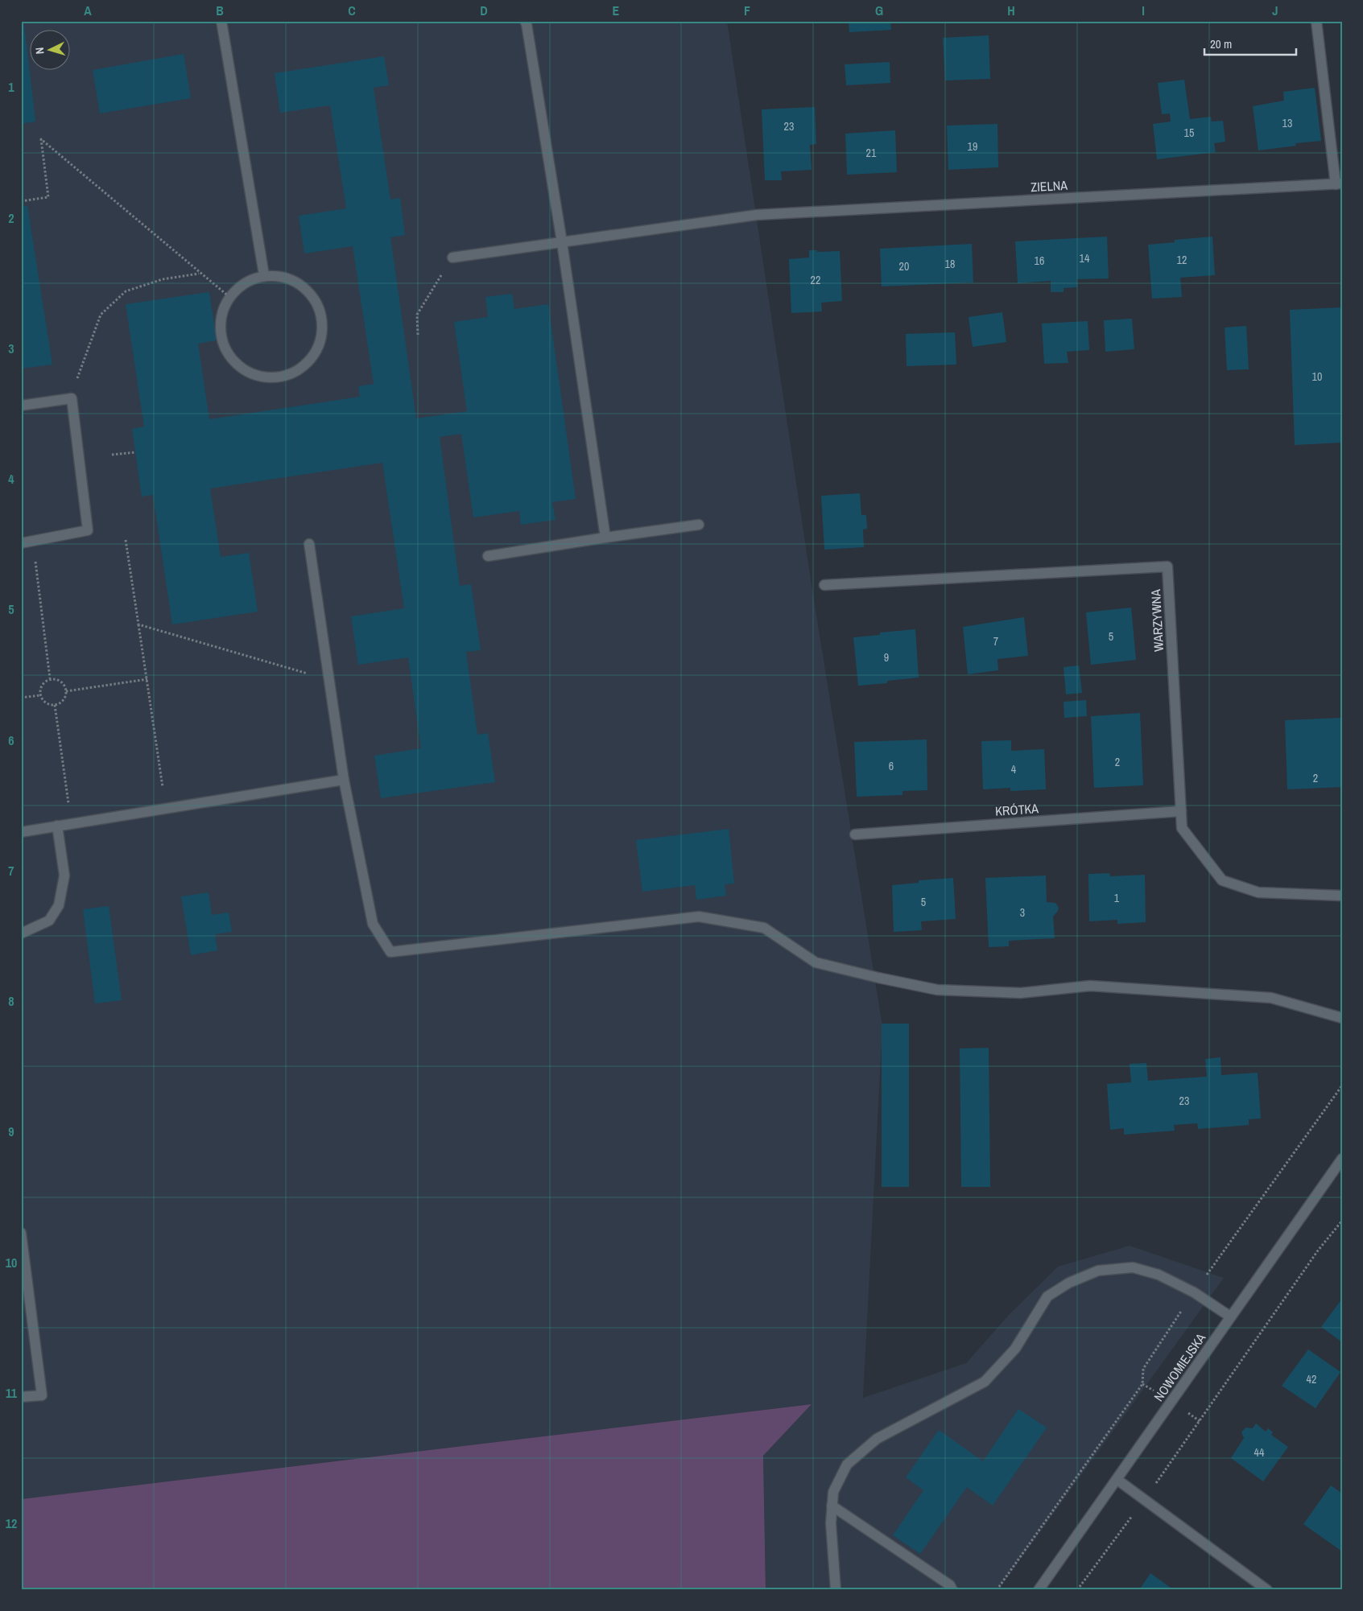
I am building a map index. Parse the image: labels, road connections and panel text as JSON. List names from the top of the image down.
{
  "streets": {
    "street": [
      "ZIELNA",
      "WARZYWNA",
      "KRÓTKA",
      "NOWOMIEJSKA"
    ]
  },
  "crossings": [
    ["WARZYWNA", "KRÓTKA"]
  ],
  "house_numbers": [
    "13",
    "23",
    "15",
    "19",
    "21",
    "14",
    "12",
    "16",
    "18",
    "20",
    "22",
    "10",
    "5",
    "7",
    "9",
    "2",
    "6",
    "4",
    "2",
    "1",
    "5",
    "3",
    "23",
    "42",
    "44"
  ],
  "scale_bar": "20 m",
  "north": "left",
  "grid": {
    "columns": [
      "A",
      "B",
      "C",
      "D",
      "E",
      "F",
      "G",
      "H",
      "I",
      "J"
    ],
    "rows": [
      "1",
      "2",
      "3",
      "4",
      "5",
      "6",
      "7",
      "8",
      "9",
      "10",
      "11",
      "12"
    ]
  }
}
